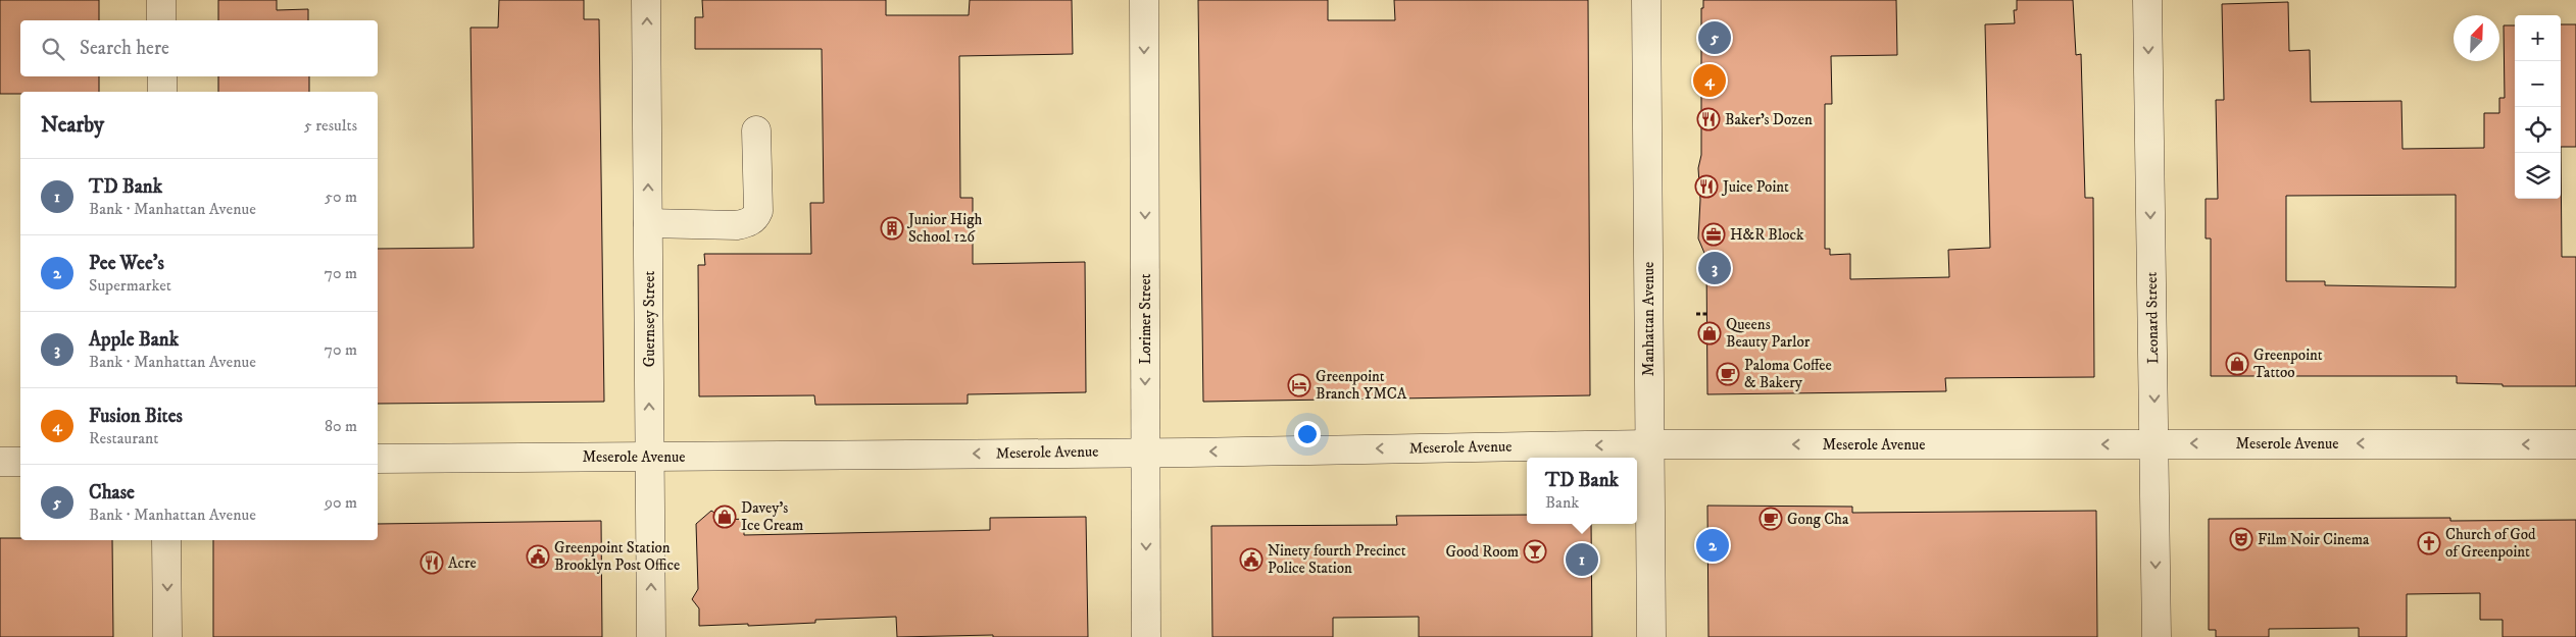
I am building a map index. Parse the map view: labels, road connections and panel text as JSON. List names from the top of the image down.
{
  "streets": {
    "street": [
      "Leonard Street",
      "Guernsey Street",
      "Lorimer Street",
      "Manhattan Avenue",
      "Meserole Avenue"
    ]
  },
  "crossings": [
    ["Leonard Street", "Meserole Avenue"],
    ["Guernsey Street", "Meserole Avenue"],
    ["Lorimer Street", "Meserole Avenue"],
    ["Manhattan Avenue", "Meserole Avenue"]
  ],
  "one_way": [
    "Leonard Street",
    "Guernsey Street",
    "Lorimer Street",
    "Meserole Avenue"
  ],
  "places": {
    "restaurant": ["Baker’s Dozen", "Juice Point", "Acre"],
    "building": ["Junior High School 126"],
    "office": ["H&R Block"],
    "shop": ["Queens Beauty Parlor", "Greenpoint Tattoo", "Davey's Ice Cream"],
    "cafe": ["Paloma Coffee & Bakery", "Gong Cha"],
    "hotel": ["Greenpoint Branch YMCA"],
    "theatre": ["Film Noir Cinema"],
    "church": ["Church of God of Greenpoint"],
    "bar": ["Good Room"],
    "public building": ["Greenpoint Station Brooklyn Post Office", "Ninety fourth Precinct Police Station"]
  },
  "north": "top right",
  "page": {
    "map_buttons": ["+", "−"],
    "pins": [
      "5",
      "4",
      "3",
      "2",
      "1"
    ],
    "search": "Search here",
    "heading": ["Nearby", "5 results"],
    "list": [
      {
        "mark": "1",
        "name": "TD Bank",
        "note": "Bank · Manhattan Avenue",
        "value": "50 m"
      },
      {
        "mark": "2",
        "name": "Pee Wee's",
        "note": "Supermarket",
        "value": "70 m"
      },
      {
        "mark": "3",
        "name": "Apple Bank",
        "note": "Bank · Manhattan Avenue",
        "value": "70 m"
      },
      {
        "mark": "4",
        "name": "Fusion Bites",
        "note": "Restaurant",
        "value": "80 m"
      },
      {
        "mark": "5",
        "name": "Chase",
        "note": "Bank · Manhattan Avenue",
        "value": "90 m"
      }
    ],
    "popup": ["TD Bank", "Bank"]
  }
}
